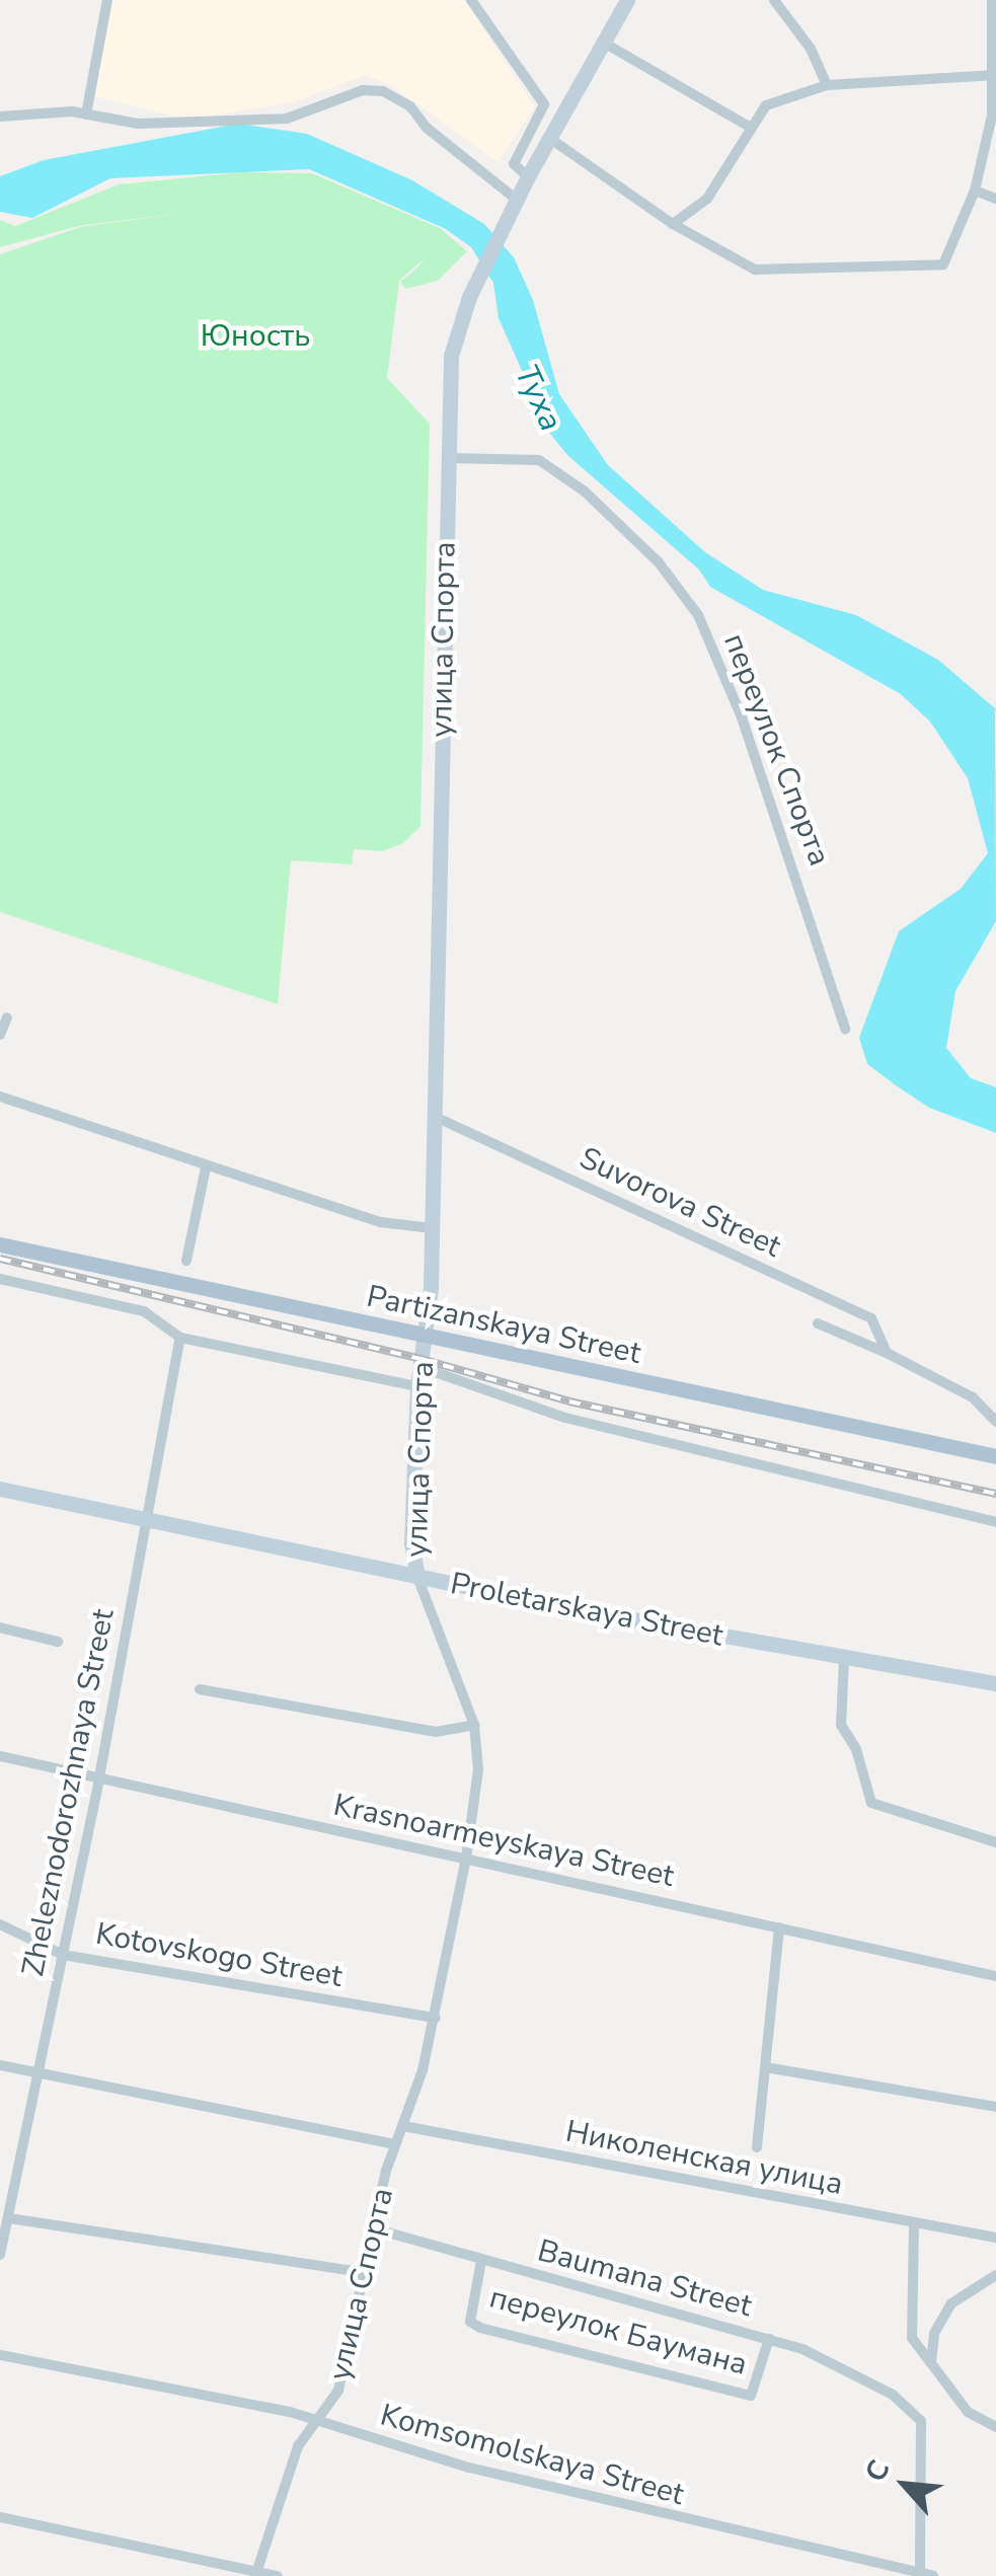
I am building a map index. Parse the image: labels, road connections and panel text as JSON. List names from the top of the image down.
{
  "streets": {
    "main road": ["Partizanskaya Street"],
    "street": [
      "улица Спорта",
      "переулок Спорта",
      "Suvorova Street",
      "Proletarskaya Street",
      "Zheleznodorozhnaya Street",
      "Krasnoarmeyskaya Street",
      "Kotovskogo Street",
      "Николенская улица",
      "Baumana Street",
      "переулок Баумана",
      "Komsomolskaya Street"
    ]
  },
  "crossings": [
    ["улица Спорта", "переулок Спорта"],
    ["улица Спорта", "Suvorova Street"],
    ["улица Спорта", "Partizanskaya Street"],
    ["улица Спорта", "Proletarskaya Street"],
    ["улица Спорта", "Krasnoarmeyskaya Street"],
    ["улица Спорта", "Kotovskogo Street"],
    ["улица Спорта", "Николенская улица"],
    ["улица Спорта", "Baumana Street"],
    ["улица Спорта", "Komsomolskaya Street"],
    ["Proletarskaya Street", "Zheleznodorozhnaya Street"],
    ["Zheleznodorozhnaya Street", "Krasnoarmeyskaya Street"],
    ["Zheleznodorozhnaya Street", "Kotovskogo Street"],
    ["Baumana Street", "переулок Баумана"],
    ["Baumana Street", "Komsomolskaya Street"]
  ],
  "water": ["Туха"],
  "parks": ["Юность"],
  "north": "top left"
}
